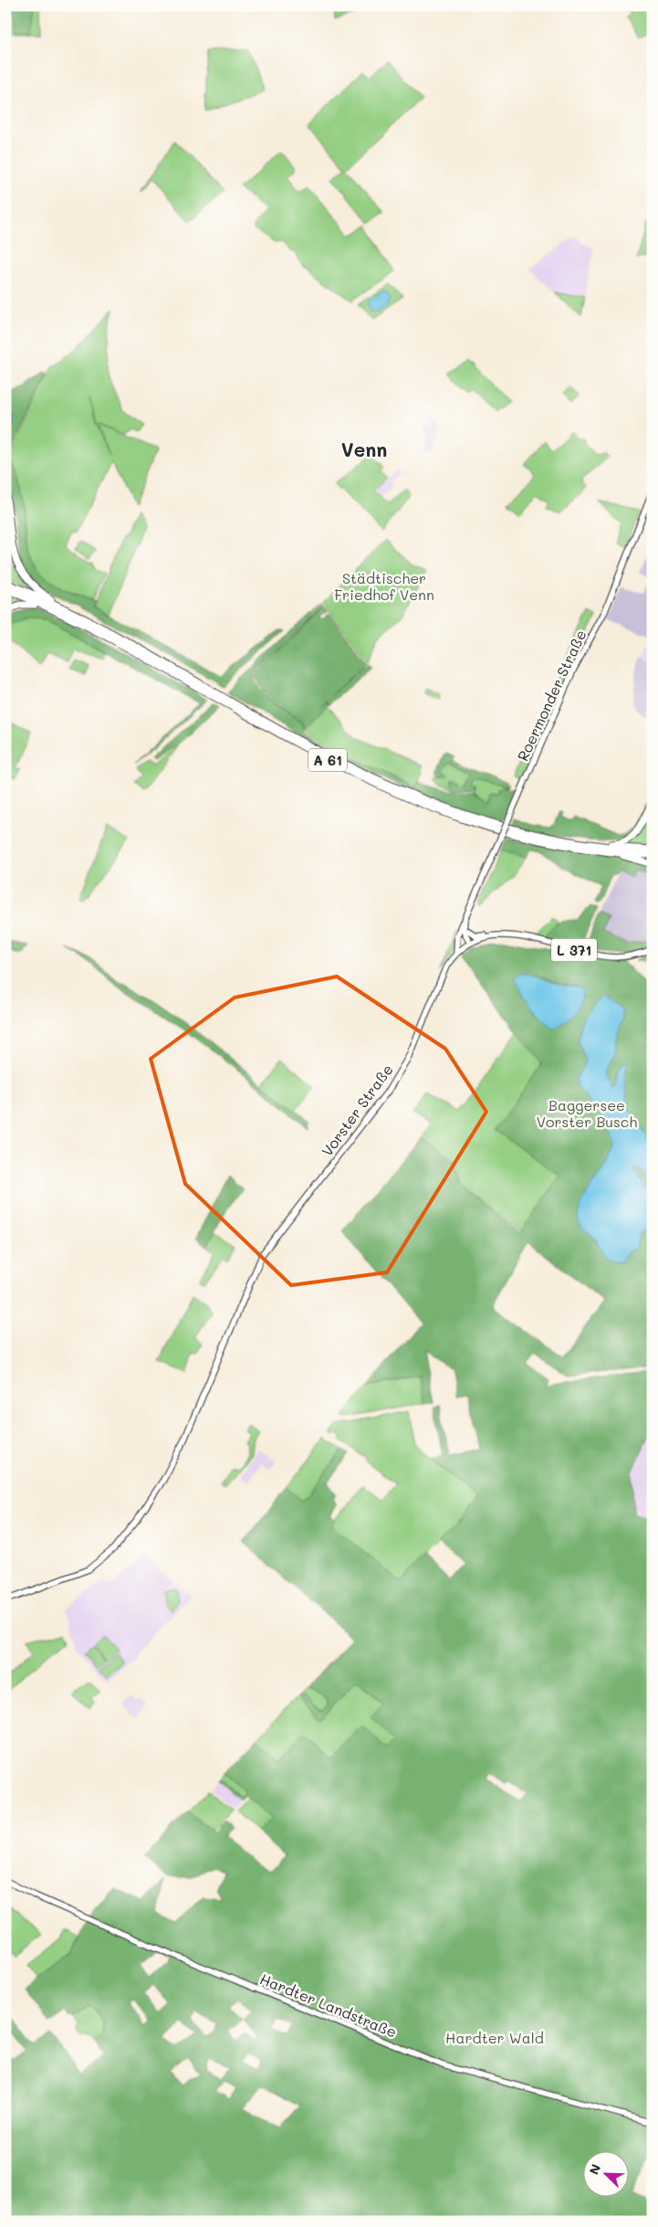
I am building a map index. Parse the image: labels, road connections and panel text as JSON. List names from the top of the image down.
{
  "streets": {
    "highway": ["A 61"],
    "main road": [
      "Roermonder Straße",
      "L 371",
      "Vorster Straße",
      "Hardter Landstraße"
    ]
  },
  "crossings": [
    ["Roermonder Straße", "L 371"],
    ["Roermonder Straße", "Vorster Straße"],
    ["L 371", "Vorster Straße"]
  ],
  "districts": ["Venn"],
  "parks": ["Städtischer Friedhof Venn", "Baggersee Vorster Busch", "Hardter Wald"],
  "north": "top left"
}
